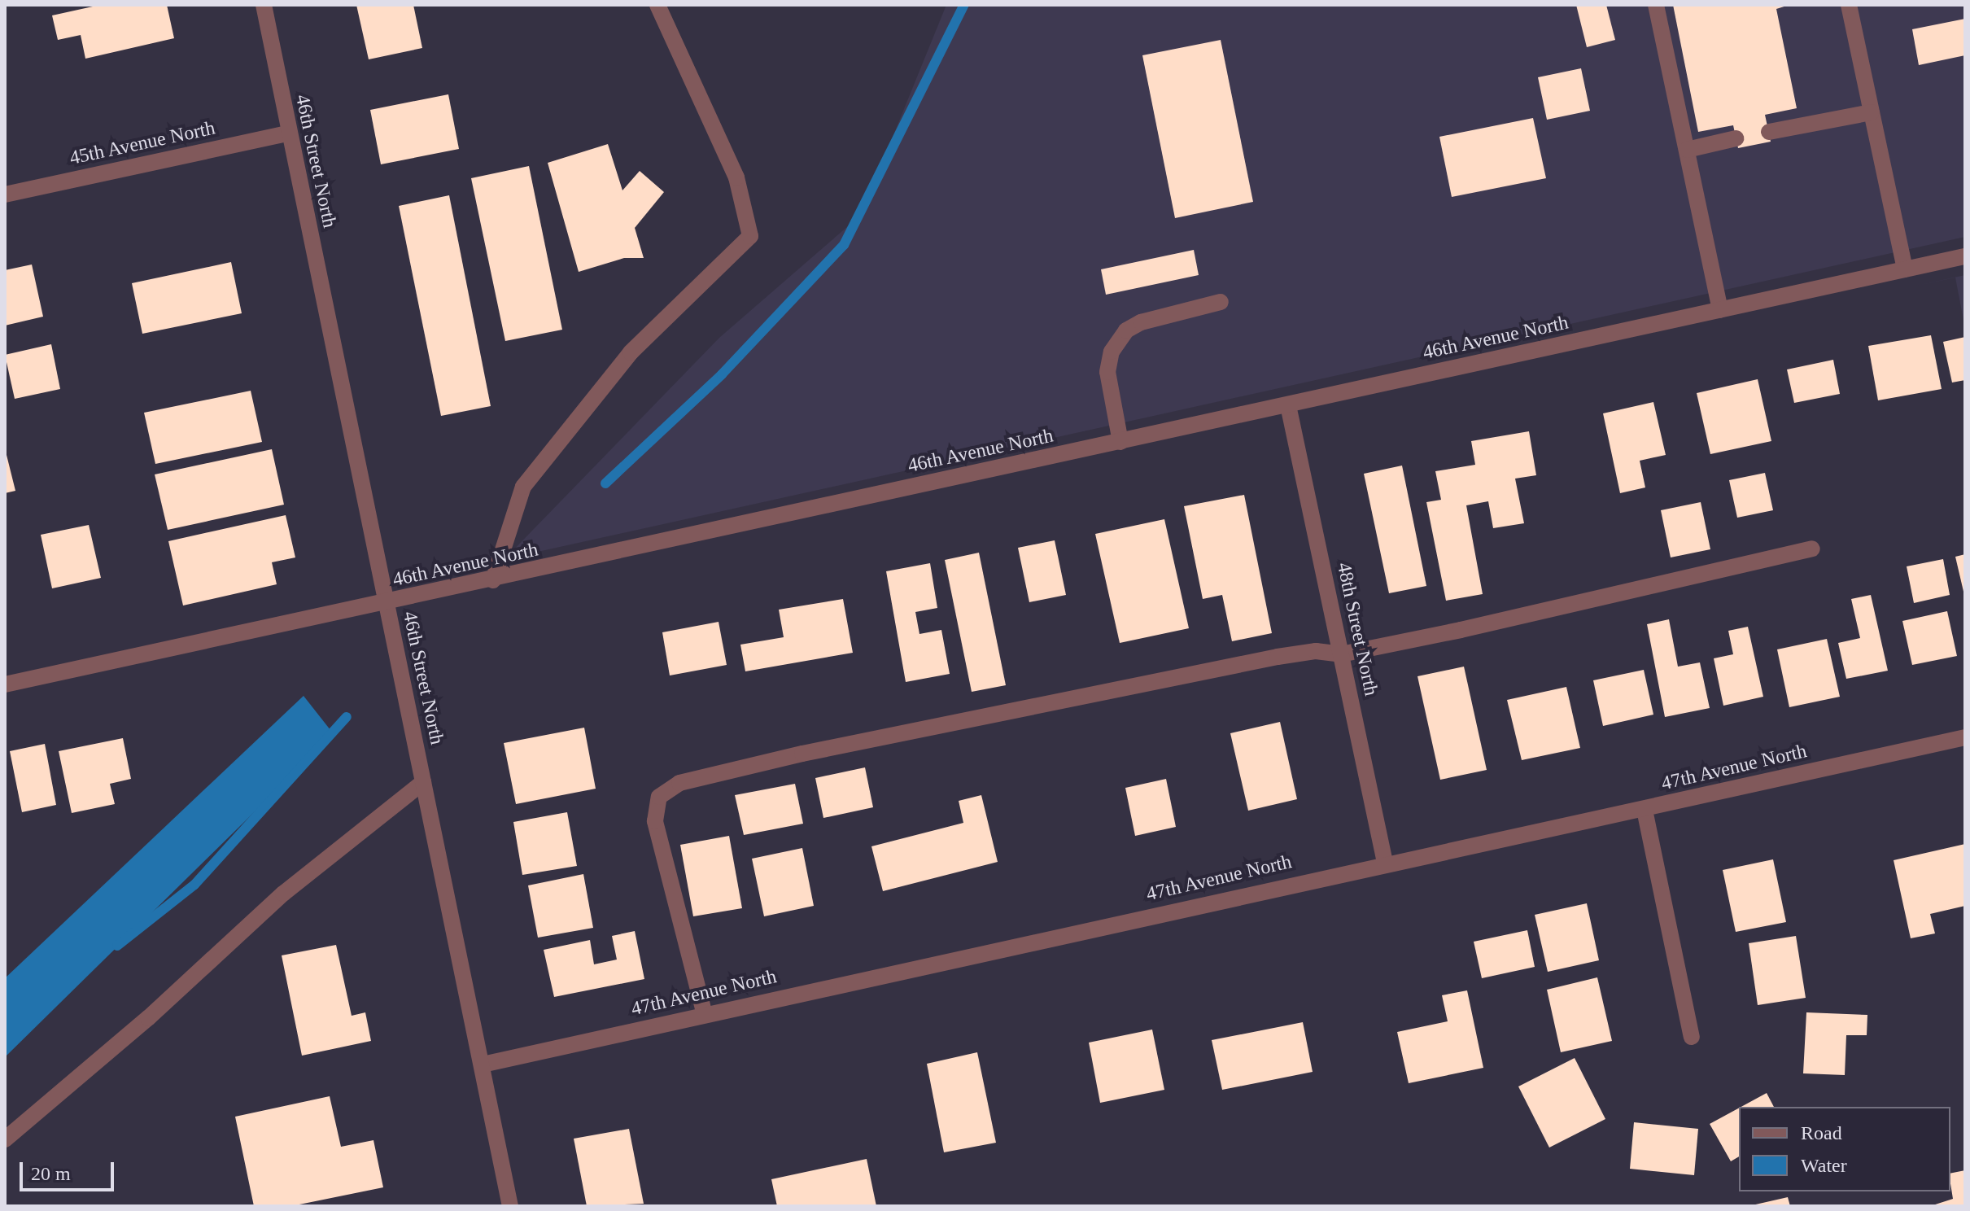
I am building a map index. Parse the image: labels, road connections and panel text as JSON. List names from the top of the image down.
{
  "streets": {
    "street": [
      "45th Avenue North",
      "46th Street North",
      "46th Avenue North",
      "48th Street North",
      "47th Avenue North"
    ]
  },
  "crossings": [
    ["45th Avenue North", "46th Street North"],
    ["46th Street North", "46th Avenue North"],
    ["46th Street North", "47th Avenue North"],
    ["46th Avenue North", "48th Street North"],
    ["48th Street North", "47th Avenue North"]
  ],
  "legend": ["Road", "Water"],
  "scale_bar": "20 m"
}
